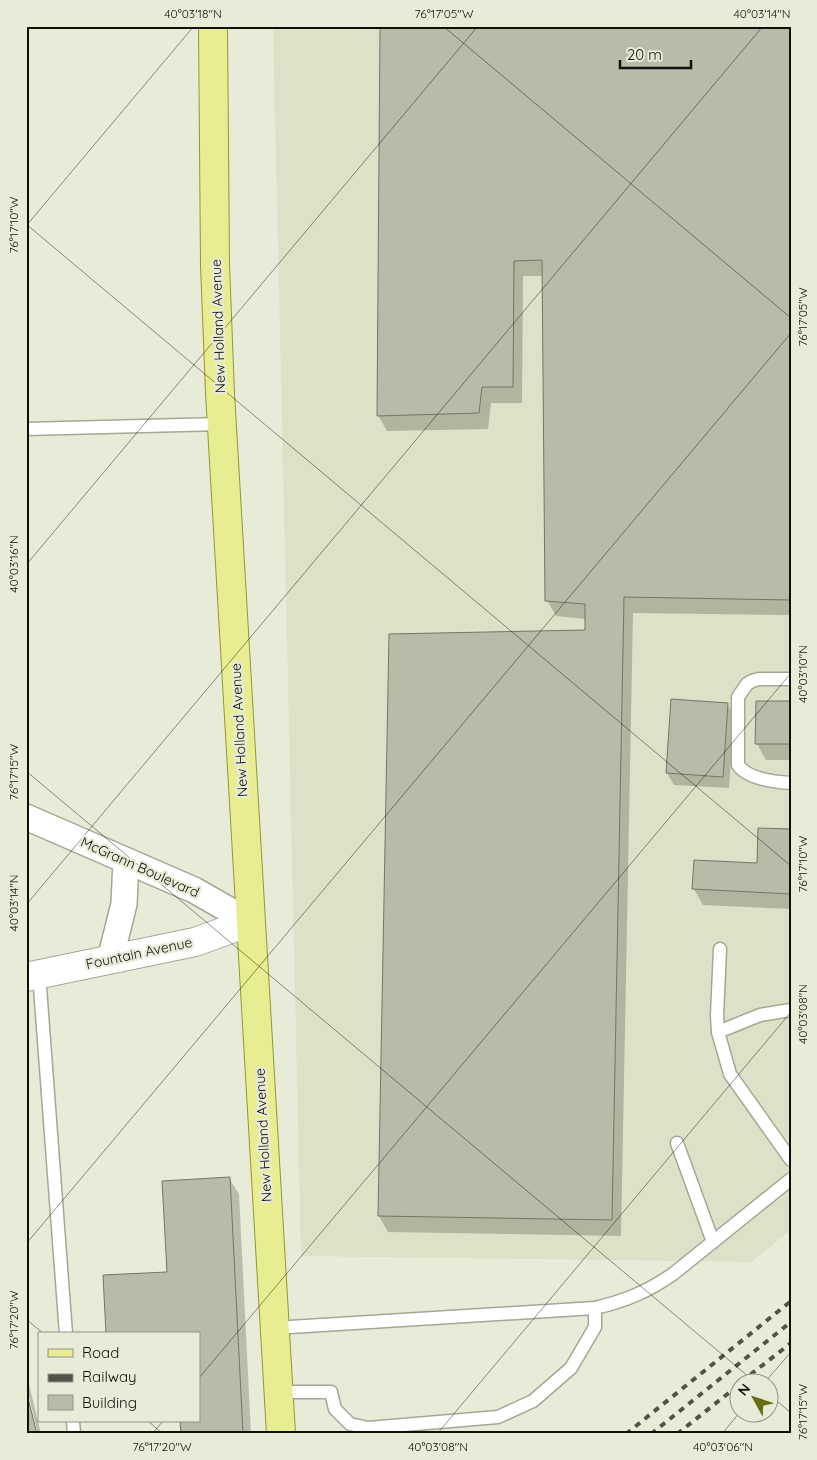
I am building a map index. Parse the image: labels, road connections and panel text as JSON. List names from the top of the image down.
{
  "streets": {
    "main road": ["New Holland Avenue"],
    "street": ["McGrann Boulevard", "Fountain Avenue"]
  },
  "crossings": [
    ["New Holland Avenue", "McGrann Boulevard"],
    ["New Holland Avenue", "Fountain Avenue"],
    ["McGrann Boulevard", "Fountain Avenue"]
  ],
  "legend": ["Road", "Railway", "Building"],
  "scale_bar": "20 m",
  "north": "top left",
  "coordinates": [
    "40°03'18\"N",
    "76°17'05\"W",
    "40°03'14\"N",
    "76°17'10\"W",
    "40°03'16\"N",
    "40°03'10\"N",
    "76°17'15\"W",
    "40°03'08\"N",
    "76°17'20\"W",
    "40°03'06\"N"
  ]
}
